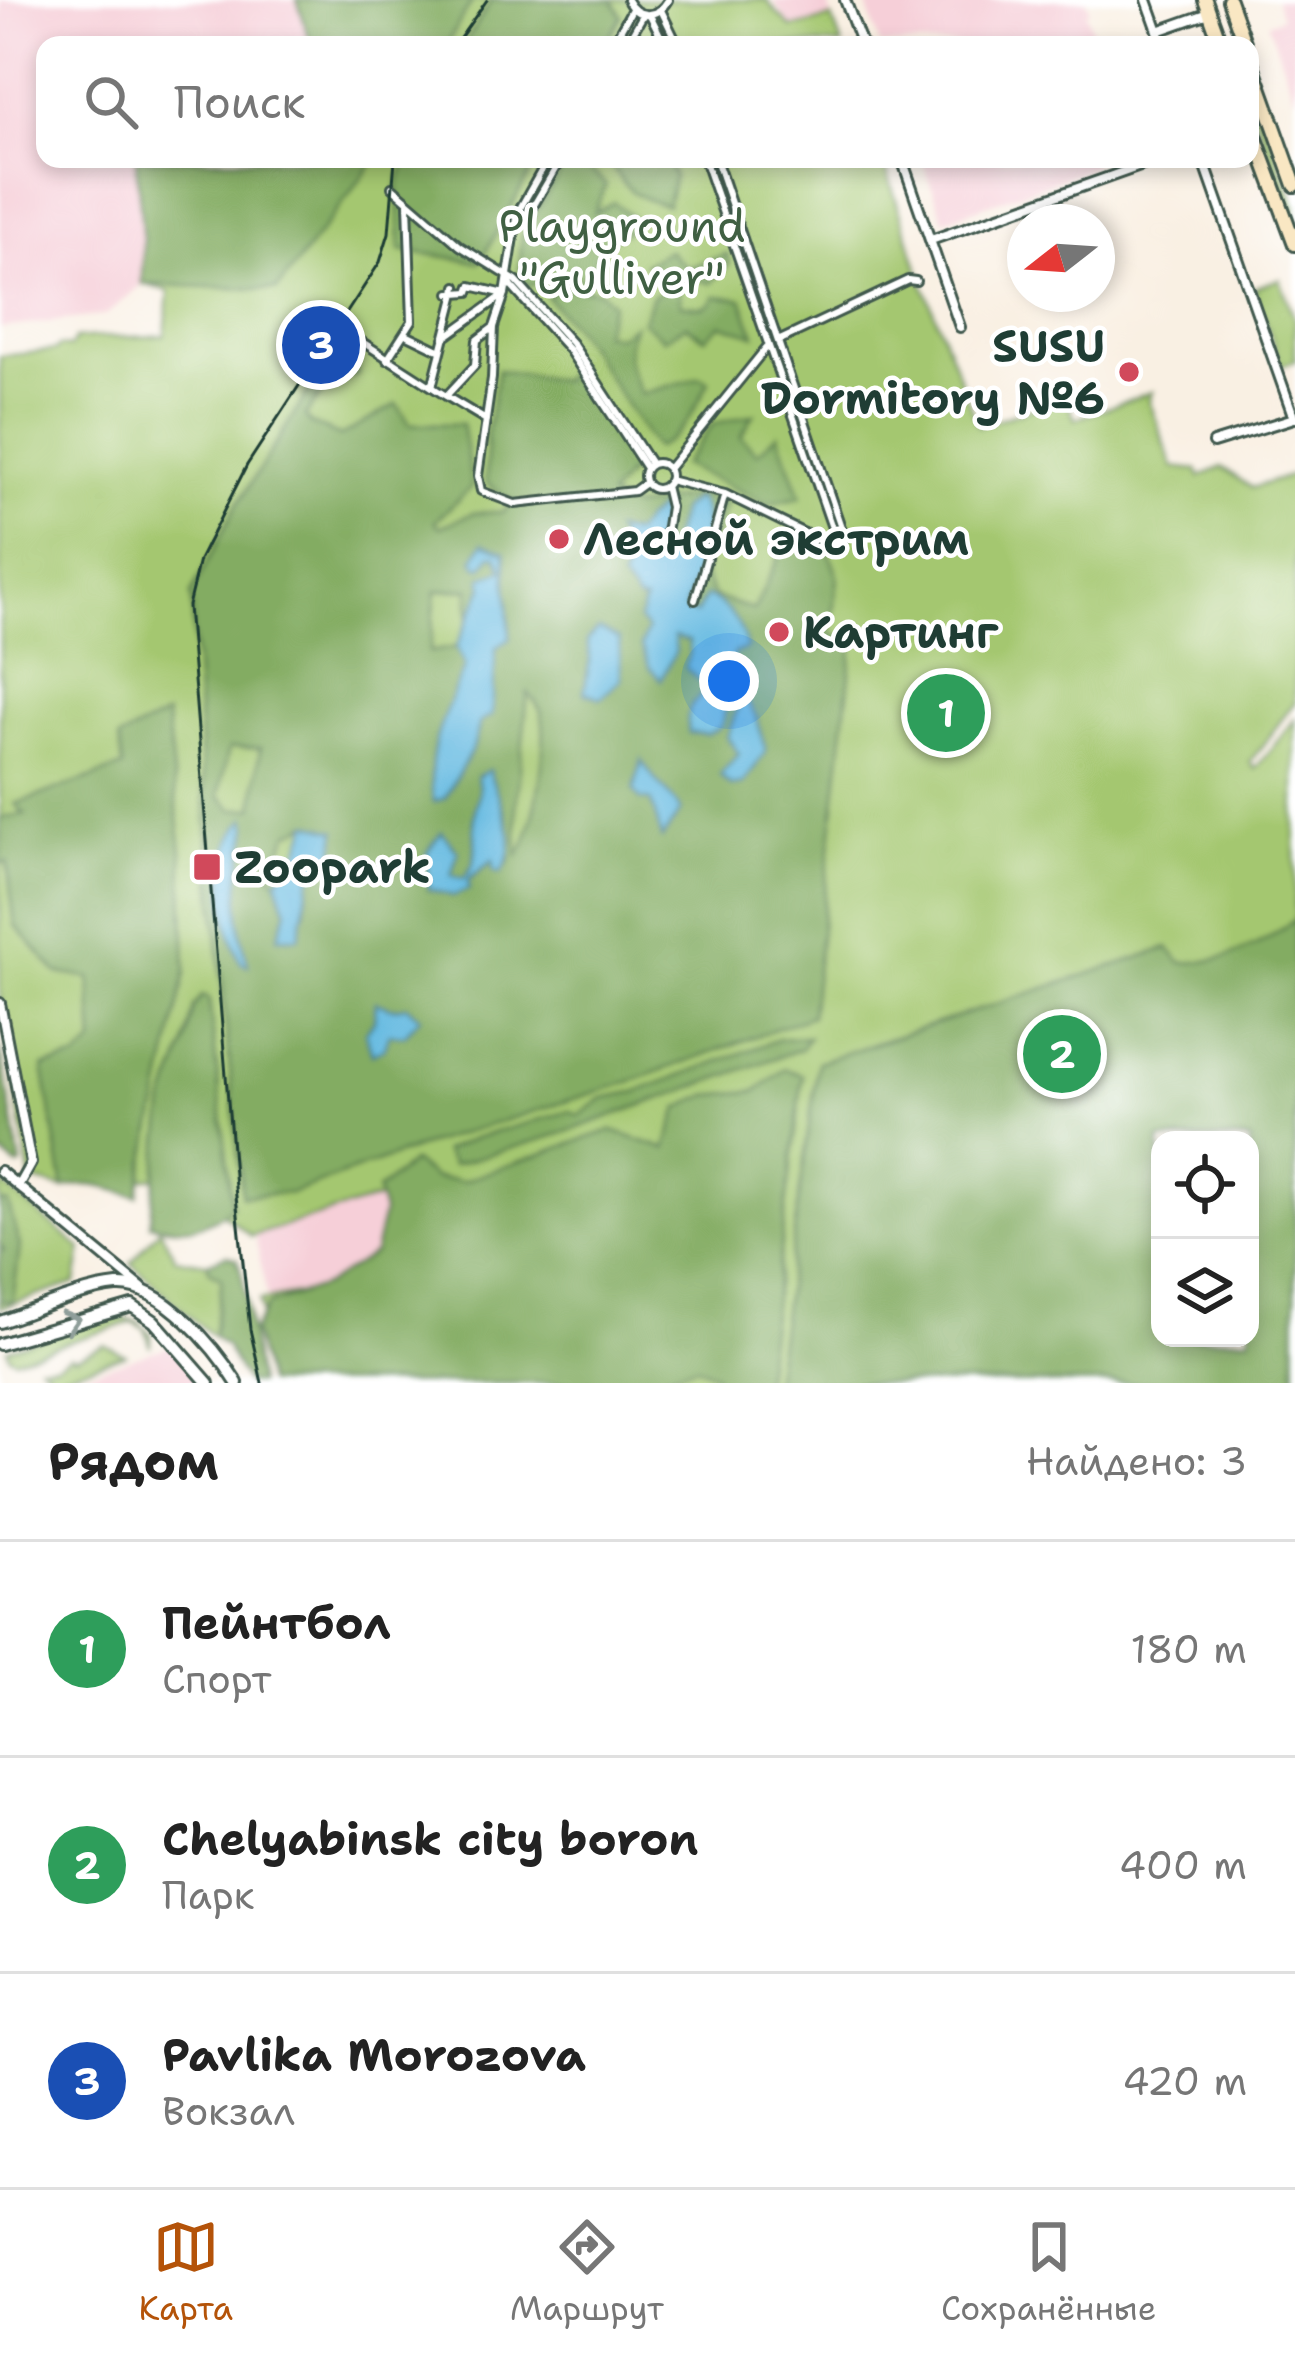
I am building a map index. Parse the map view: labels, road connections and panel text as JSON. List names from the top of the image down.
{
  "parks": ["Playground \"Gulliver\""],
  "places": {
    "other": ["SUSU Dormitory №6", "Лесной экстрим", "Картинг"],
    "transit": ["Zoopark"]
  },
  "north": "left",
  "page": {
    "search": "Поиск",
    "pins": ["3", "1", "2"],
    "heading": ["Рядом", "Найдено: 3"],
    "list": [
      {
        "mark": "1",
        "name": "Пейнтбол",
        "note": "Спорт",
        "value": "180 m"
      },
      {
        "mark": "2",
        "name": "Chelyabinsk city boron",
        "note": "Парк",
        "value": "400 m"
      },
      {
        "mark": "3",
        "name": "Pavlika Morozova",
        "note": "Вокзал",
        "value": "420 m"
      }
    ],
    "nav": ["Карта", "Маршрут", "Сохранённые"]
  }
}
